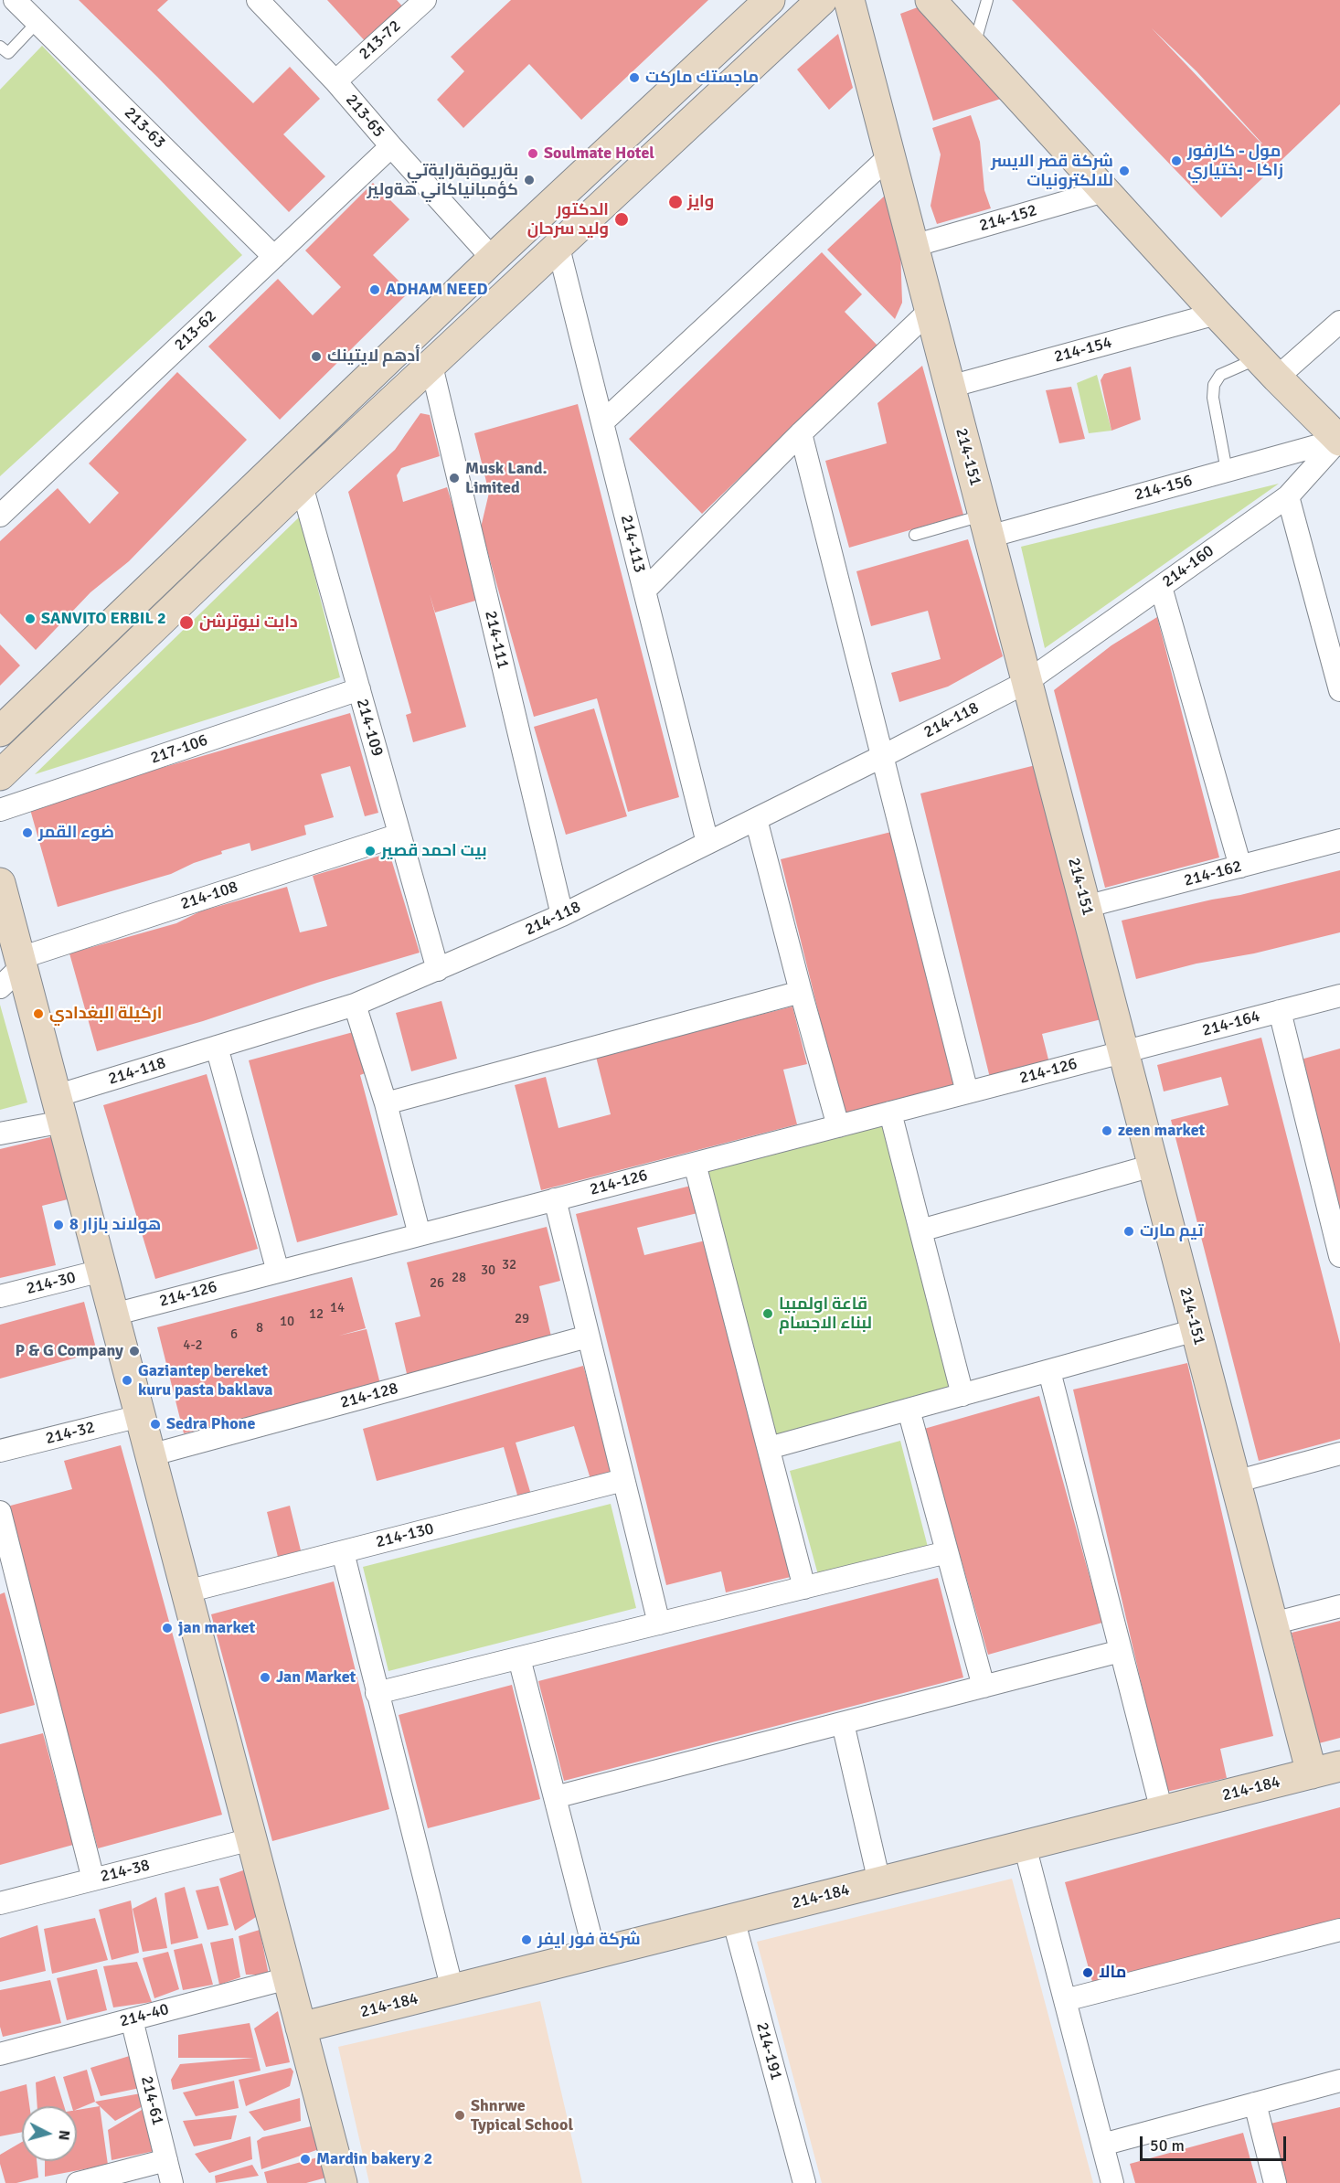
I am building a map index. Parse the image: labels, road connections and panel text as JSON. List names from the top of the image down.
{
  "streets": {
    "street": [
      "213-72",
      "213-65",
      "213-63",
      "214-152",
      "213-62",
      "214-154",
      "214-151",
      "214-156",
      "214-113",
      "214-160",
      "214-111",
      "214-118",
      "214-109",
      "217-106",
      "214-162",
      "214-108",
      "214-164",
      "214-126",
      "214-30",
      "214-128",
      "214-32",
      "214-130",
      "214-184",
      "214-38",
      "214-40",
      "214-191",
      "214-61"
    ]
  },
  "crossings": [
    ["213-72", "213-65"],
    ["213-65", "213-62"],
    ["213-63", "213-62"],
    ["214-152", "214-151"],
    ["214-154", "214-151"],
    ["214-151", "214-156"],
    ["214-151", "214-160"],
    ["214-151", "214-118"],
    ["214-151", "214-162"],
    ["214-151", "214-164"],
    ["214-151", "214-126"],
    ["214-151", "214-184"],
    ["214-156", "214-160"],
    ["214-113", "214-118"],
    ["214-160", "214-118"],
    ["214-111", "214-118"],
    ["214-118", "214-109"],
    ["214-109", "217-106"],
    ["214-109", "214-108"],
    ["214-164", "214-126"],
    ["214-184", "214-191"],
    ["214-40", "214-61"]
  ],
  "places": [
    "ماجستك ماركت",
    "Soulmate Hotel",
    "مول - كارفور زاكا - بختياري",
    "شركة قصر الايسر للالكترونيات",
    "بةريوةبةرايةتي كؤمبانياكاني هةولير",
    "وايز",
    "الدكتور وليد سرحان",
    "ADHAM NEED",
    "أدهم لايتينك",
    "Musk Land. Limited",
    "SANVITO ERBIL 2",
    "دايت نيوترشن",
    "ضوء القمر",
    "بيت احمد قصير",
    "اركيلة البغدادي",
    "zeen market",
    "هولاند بازار 8",
    "تيم مارت",
    "قاعة اولمبيا لبناء الاجسام",
    "P & G Company",
    "Gaziantep bereket kuru pasta baklava",
    "Sedra Phone",
    "jan market",
    "Jan Market",
    "شركة فور ايفر",
    "مالا",
    "Shnrwe Typical School",
    "Mardin bakery 2"
  ],
  "house_numbers": [
    "32",
    "30",
    "28",
    "26",
    "14",
    "12",
    "29",
    "10",
    "8",
    "6",
    "4-2"
  ],
  "scale_bar": "50 m",
  "north": "right"
}
